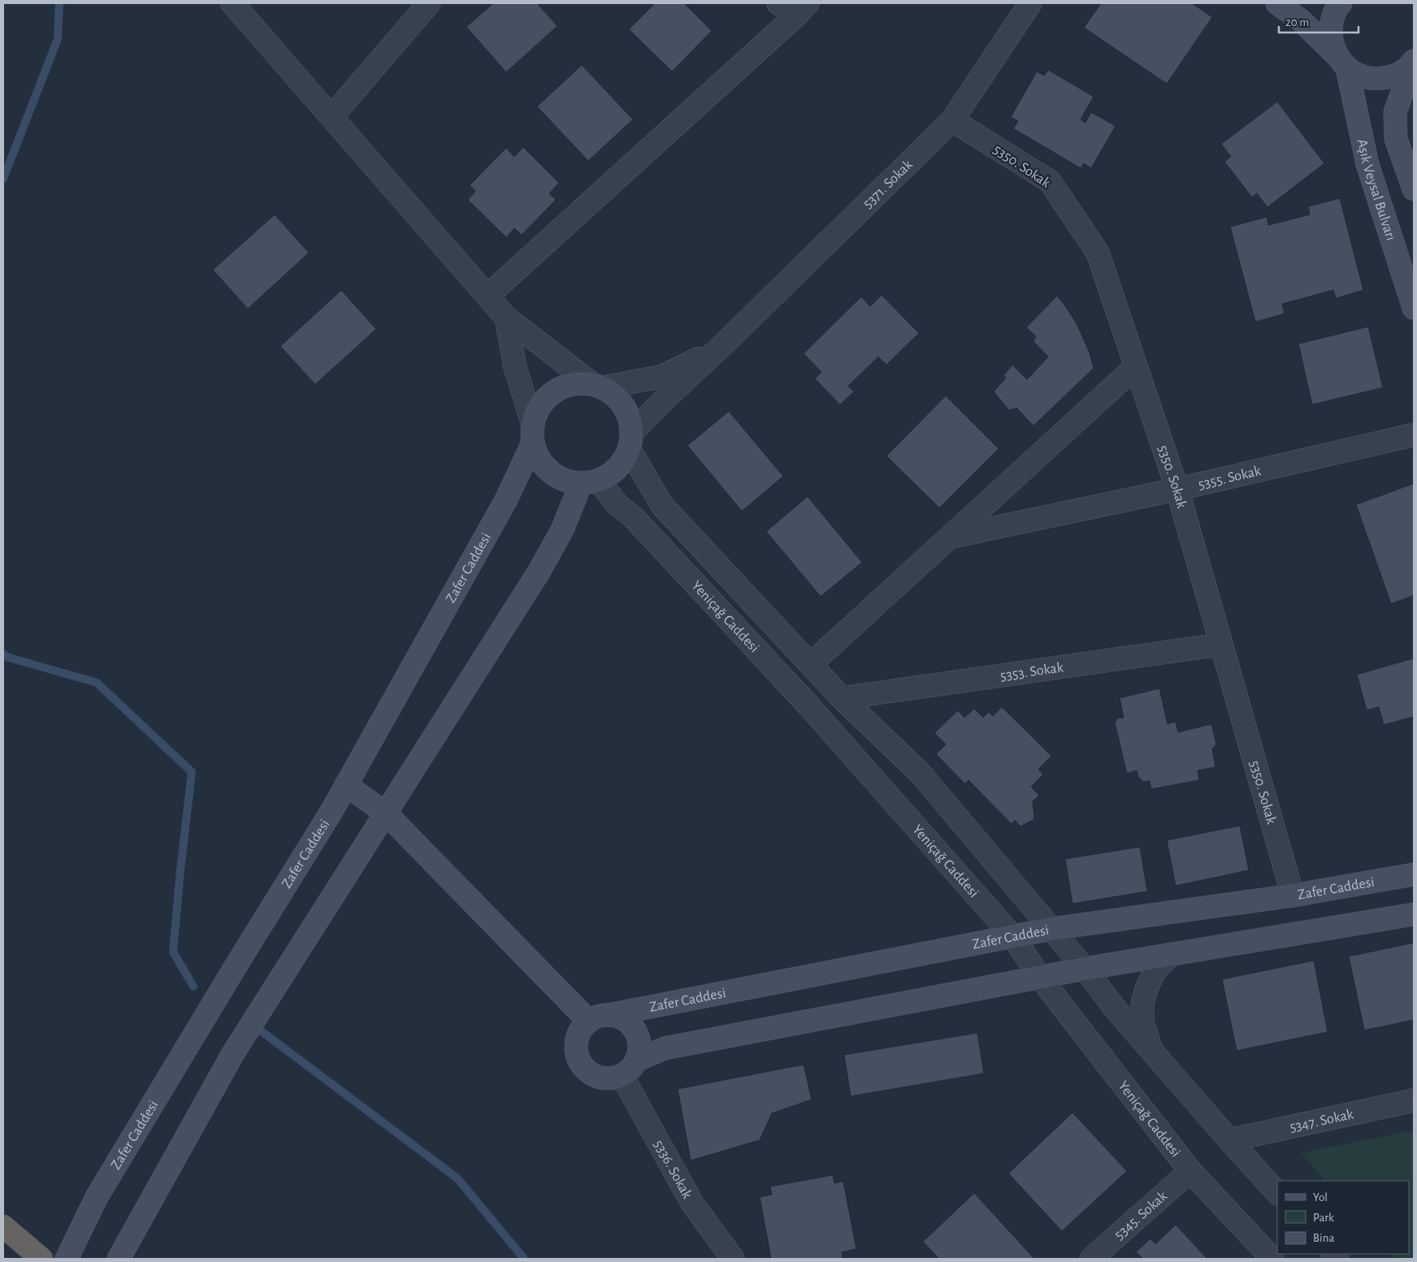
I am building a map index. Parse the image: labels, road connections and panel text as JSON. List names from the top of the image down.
{
  "streets": {
    "main road": ["Aşık Veysal Bulvarı", "Zafer Caddesi"],
    "street": [
      "5350. Sokak",
      "5371. Sokak",
      "5355. Sokak",
      "Yeniçağ Caddesi",
      "5353. Sokak",
      "5347. Sokak",
      "5336. Sokak",
      "5345. Sokak"
    ]
  },
  "crossings": [
    ["5350. Sokak", "5371. Sokak"],
    ["5350. Sokak", "5355. Sokak"],
    ["5350. Sokak", "Zafer Caddesi"],
    ["5350. Sokak", "5353. Sokak"],
    ["5371. Sokak", "Zafer Caddesi"],
    ["5371. Sokak", "Yeniçağ Caddesi"],
    ["Zafer Caddesi", "Yeniçağ Caddesi"],
    ["Zafer Caddesi", "5336. Sokak"],
    ["Yeniçağ Caddesi", "5353. Sokak"],
    ["Yeniçağ Caddesi", "5347. Sokak"],
    ["Yeniçağ Caddesi", "5345. Sokak"]
  ],
  "legend": ["Yol", "Park", "Bina"],
  "scale_bar": "20 m"
}
